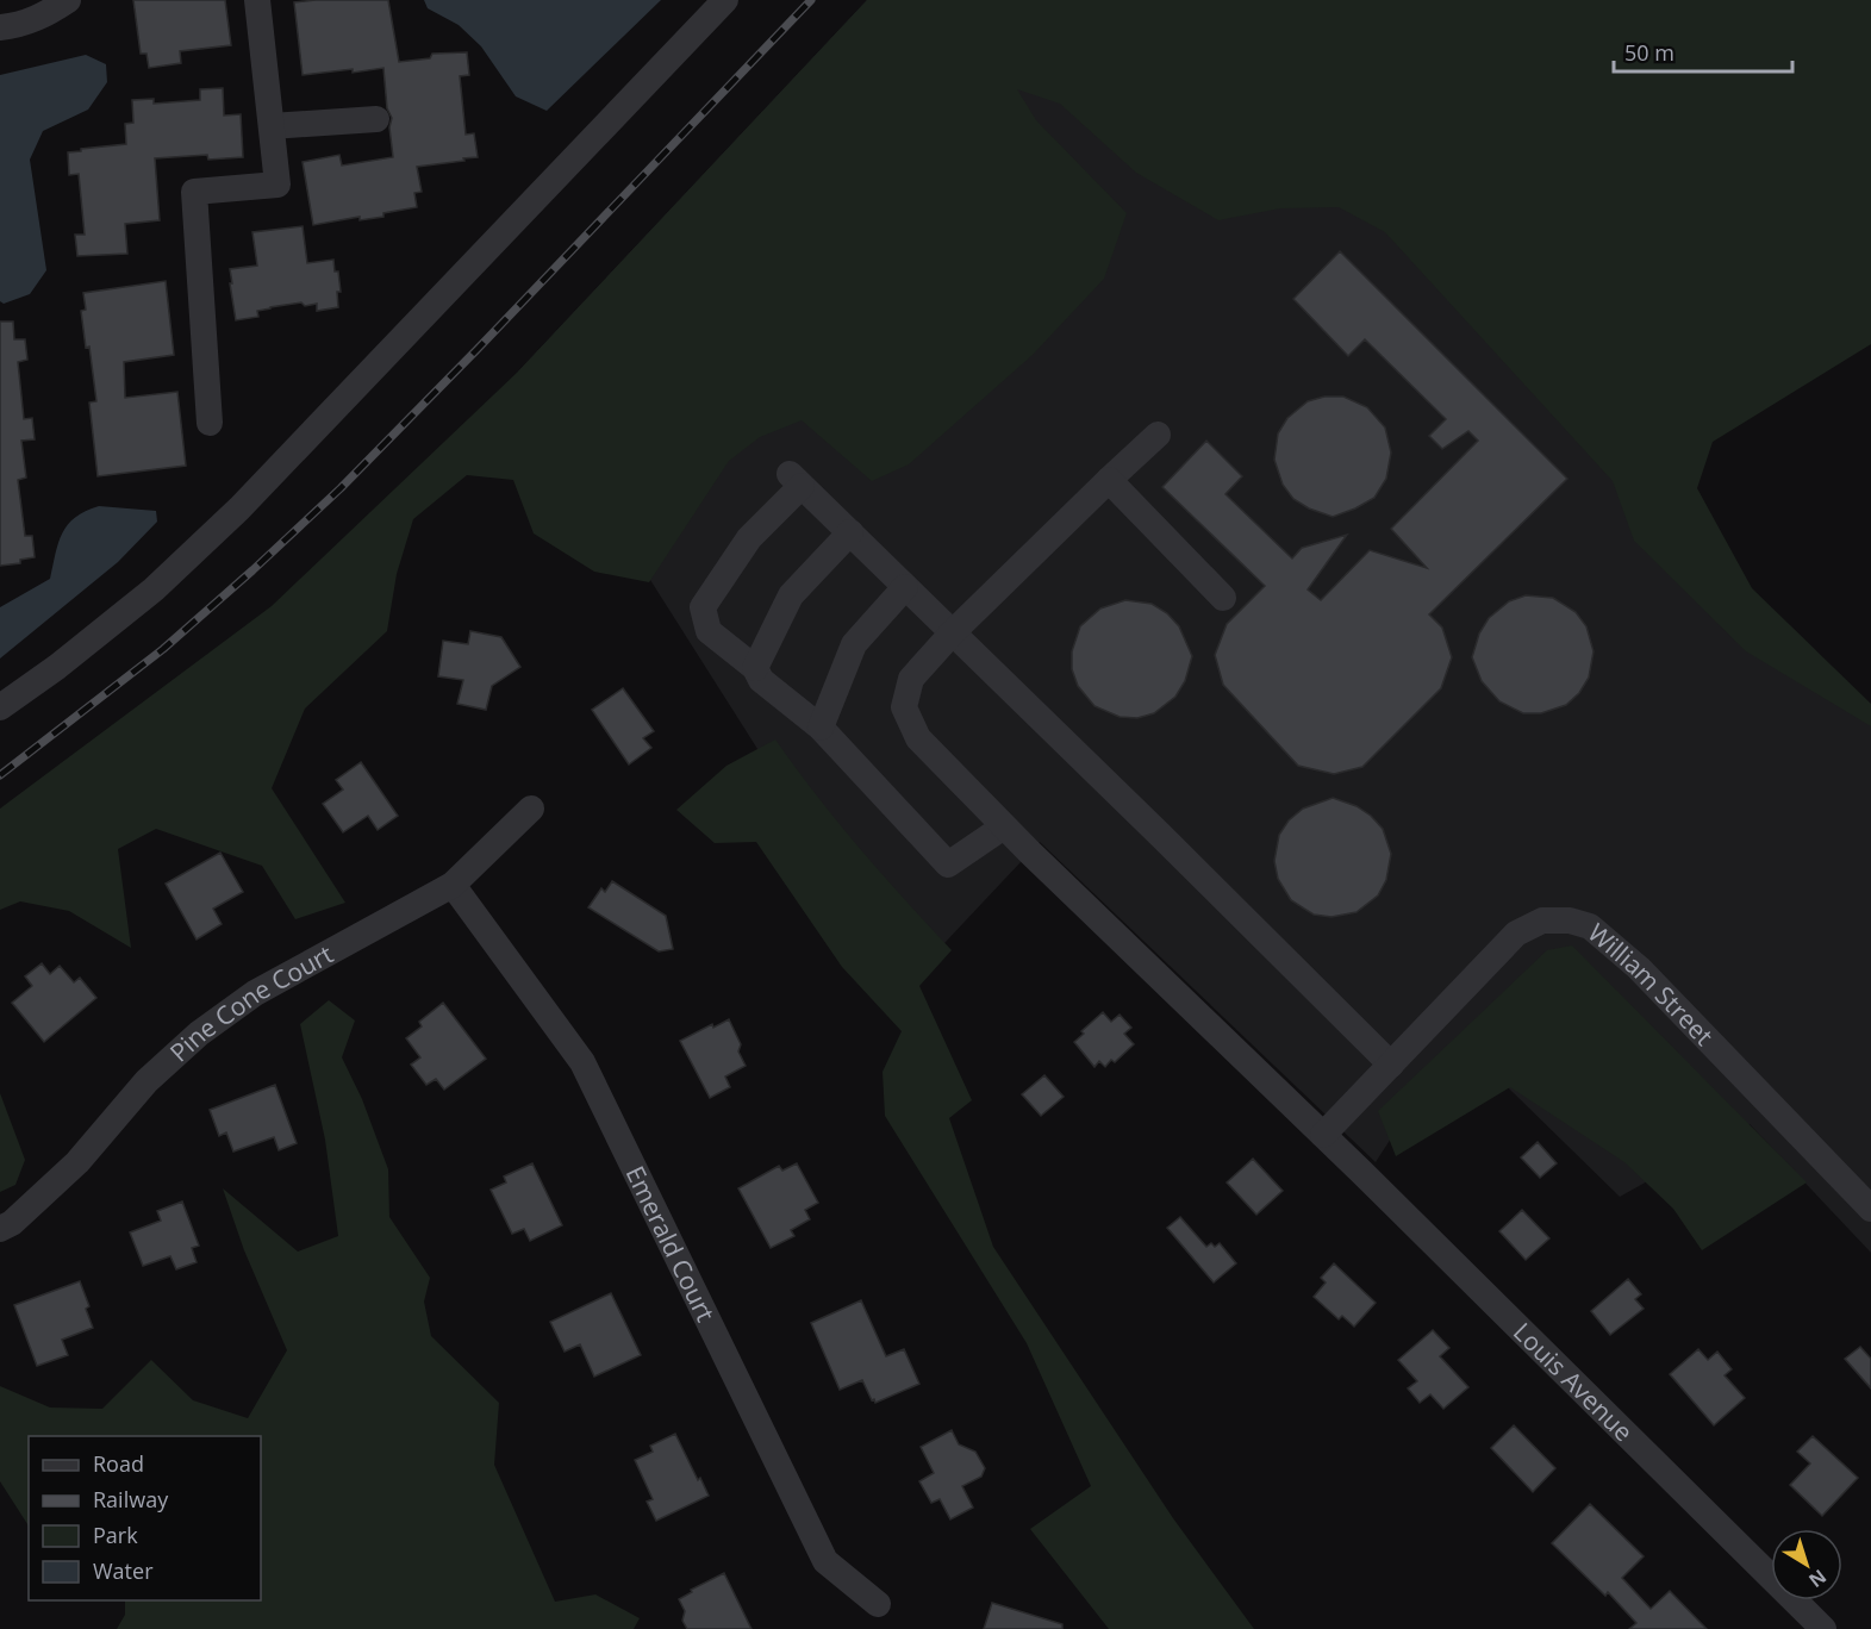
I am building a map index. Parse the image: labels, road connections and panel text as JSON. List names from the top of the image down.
{
  "streets": {
    "street": [
      "William Street",
      "Pine Cone Court",
      "Emerald Court",
      "Louis Avenue"
    ]
  },
  "crossings": [
    ["William Street", "Louis Avenue"],
    ["Pine Cone Court", "Emerald Court"]
  ],
  "legend": [
    "Road",
    "Railway",
    "Park",
    "Water"
  ],
  "scale_bar": "50 m",
  "north": "bottom right"
}
